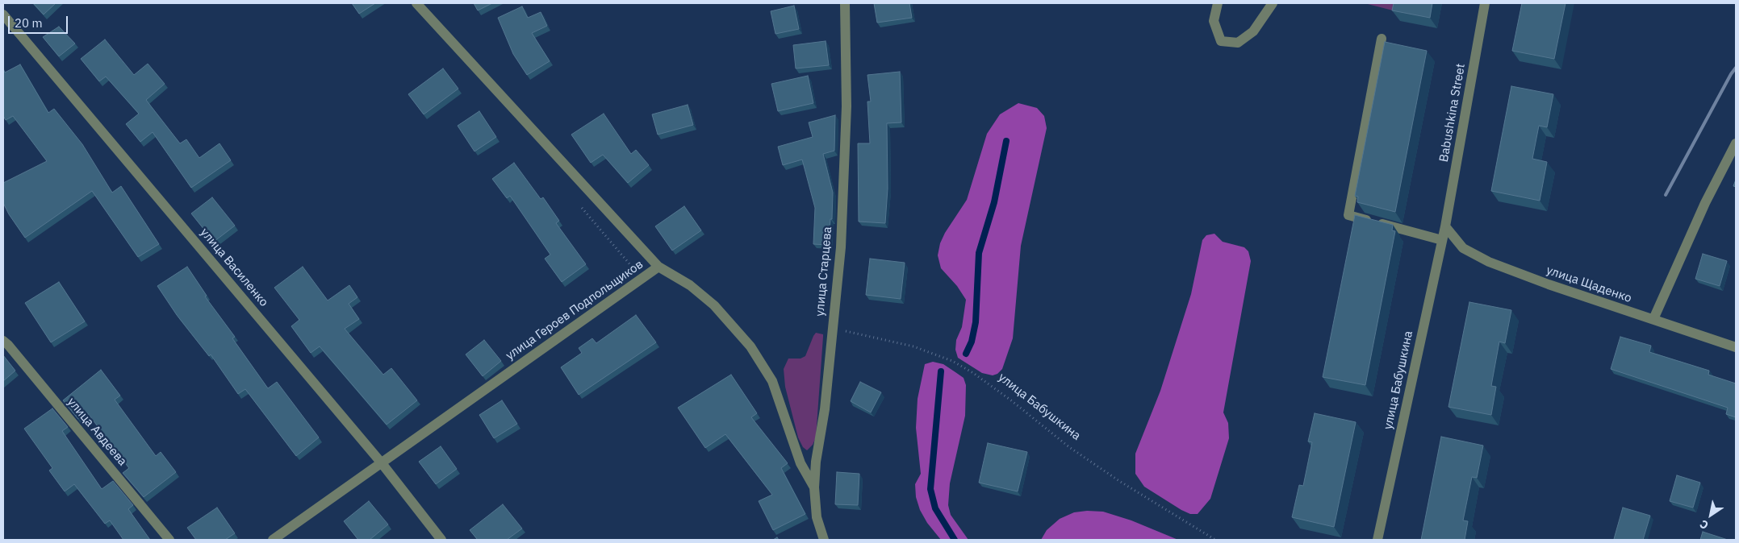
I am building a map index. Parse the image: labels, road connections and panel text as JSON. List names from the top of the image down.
{
  "streets": {
    "street": [
      "Babushkina Street",
      "улица Василенко",
      "улица Старцева",
      "улица Щаденко",
      "улица Героев Подпольщиков",
      "улица Бабушкина",
      "улица Авдеева"
    ]
  },
  "crossings": [
    ["Babushkina Street", "улица Щаденко"],
    ["Babushkina Street", "улица Бабушкина"],
    ["улица Василенко", "улица Героев Подпольщиков"],
    ["улица Старцева", "улица Бабушкина"],
    ["улица Щаденко", "улица Бабушкина"]
  ],
  "scale_bar": "20 m",
  "north": "bottom left"
}
